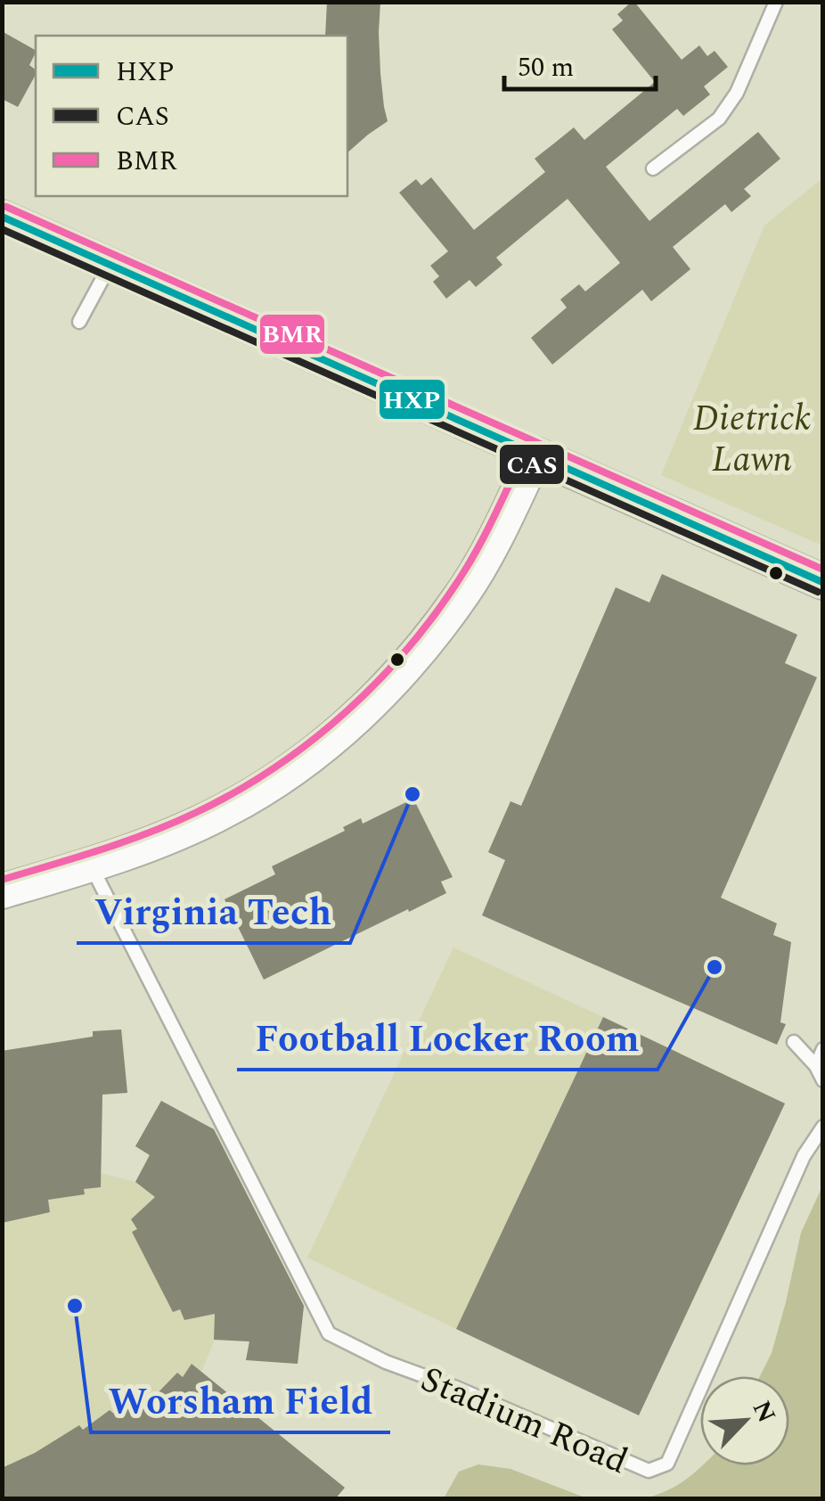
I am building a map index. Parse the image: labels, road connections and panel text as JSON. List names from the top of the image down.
{
  "streets": {
    "lane": ["Stadium Road"]
  },
  "parks": ["Dietrick Lawn"],
  "places": ["Virginia Tech", "Football Locker Room", "Worsham Field"],
  "lines": ["transit line BMR", "transit line HXP", "transit line CAS"],
  "legend": ["HXP", "CAS", "BMR"],
  "scale_bar": "50 m",
  "north": "top right"
}
